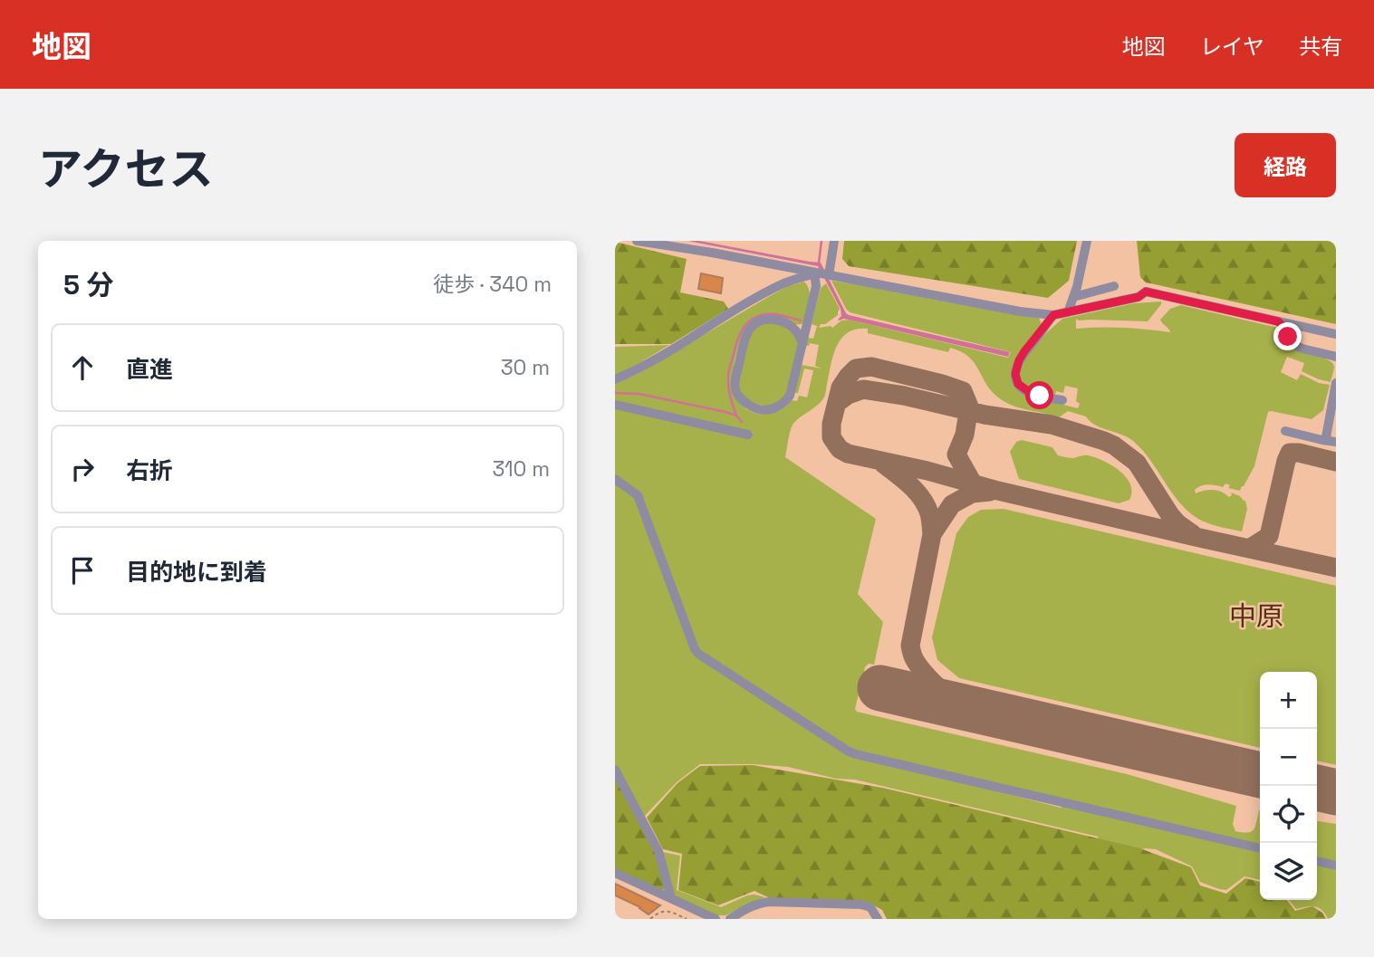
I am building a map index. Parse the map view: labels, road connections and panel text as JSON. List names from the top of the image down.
{
  "districts": ["中原"],
  "page": {
    "header": "地図",
    "nav": ["地図", "レイヤ", "共有"],
    "title": "アクセス",
    "buttons": "経路",
    "heading": ["5 分", "徒歩 · 340 m"],
    "list": [
      ["直進", "30 m"],
      ["右折", "310 m"],
      "目的地に到着"
    ],
    "map_buttons": ["+", "−"]
  }
}
